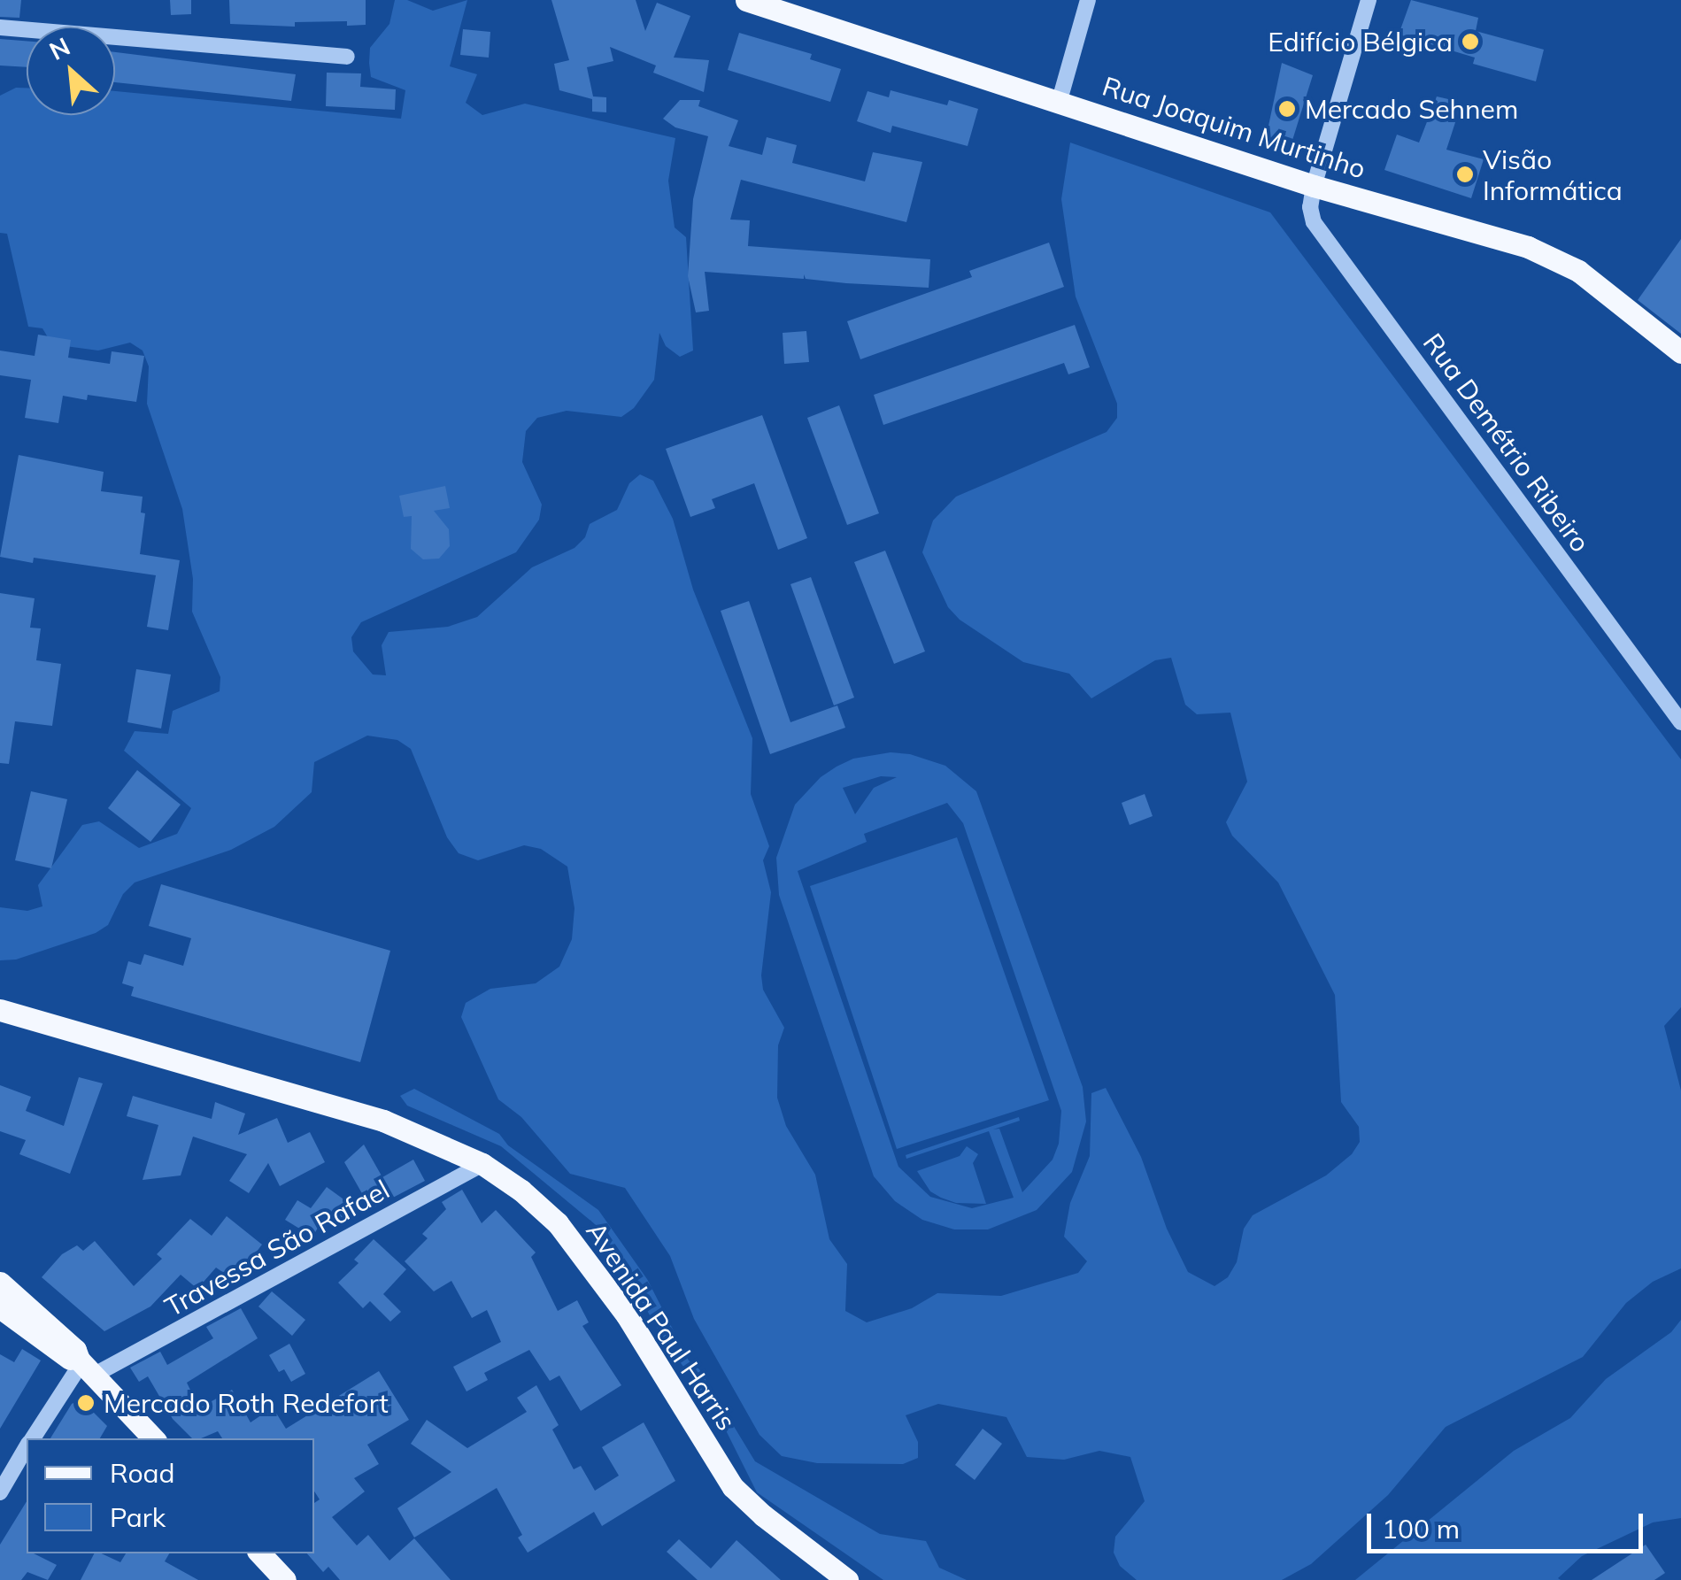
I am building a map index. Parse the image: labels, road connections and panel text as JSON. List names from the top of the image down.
{
  "streets": {
    "main road": ["Rua Joaquim Murtinho", "Avenida Paul Harris"],
    "street": ["Rua Demétrio Ribeiro", "Travessa São Rafael"]
  },
  "crossings": [
    ["Rua Joaquim Murtinho", "Rua Demétrio Ribeiro"],
    ["Travessa São Rafael", "Avenida Paul Harris"]
  ],
  "places": [
    "Edifício Bélgica",
    "Mercado Sehnem",
    "Visão Informática",
    "Mercado Roth Redefort"
  ],
  "legend": ["Road", "Park"],
  "scale_bar": "100 m",
  "north": "top left"
}
